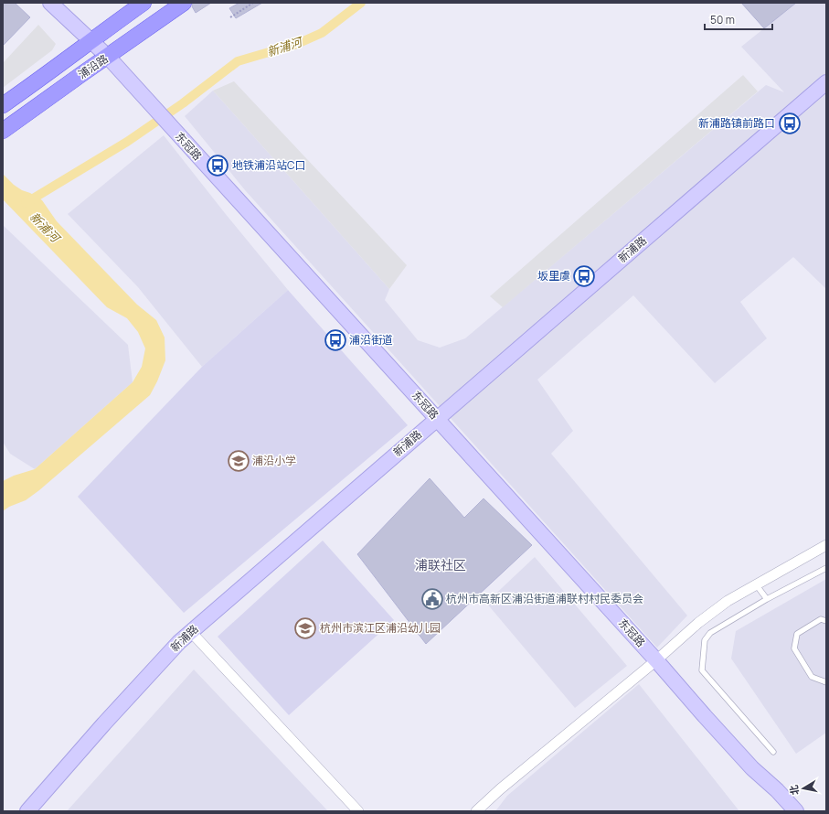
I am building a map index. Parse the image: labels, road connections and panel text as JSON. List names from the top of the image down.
{
  "streets": {
    "main road": ["浦沿路", "东冠路", "新浦路"]
  },
  "crossings": [
    ["浦沿路", "东冠路"],
    ["东冠路", "新浦路"]
  ],
  "districts": ["浦联社区"],
  "water": ["新浦河"],
  "places": {
    "bus stop": [
      "新浦路镇前路口",
      "地铁浦沿站C口",
      "坂里虞",
      "浦沿街道"
    ],
    "school or university": ["浦沿小学", "杭州市滨江区浦沿幼儿园"],
    "public building": ["杭州市高新区浦沿街道浦联村村民委员会"]
  },
  "scale_bar": "50 m",
  "north": "left"
}
